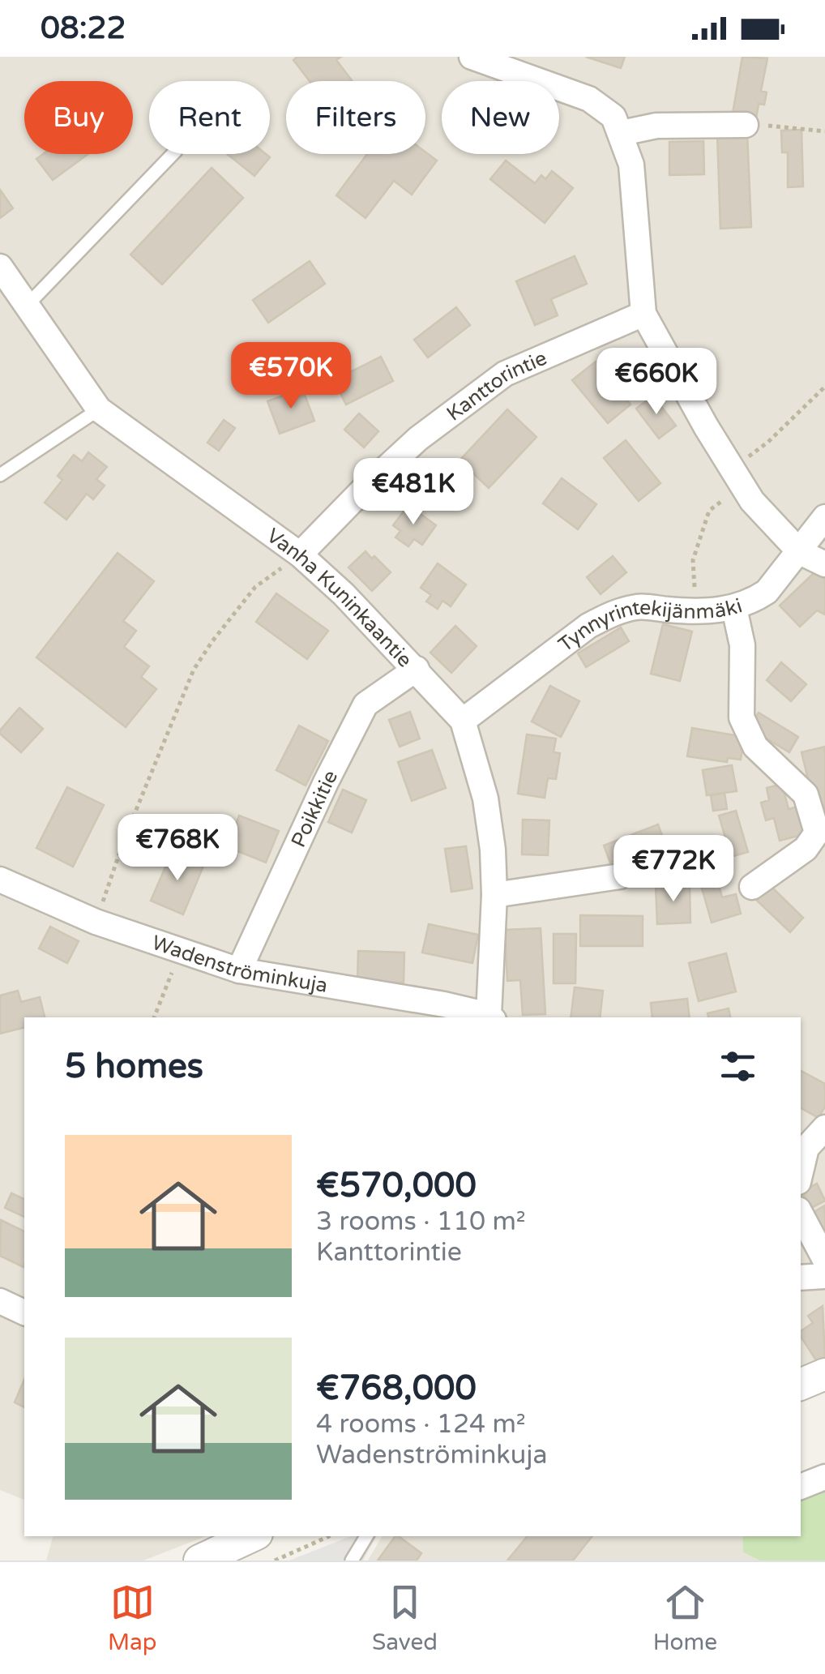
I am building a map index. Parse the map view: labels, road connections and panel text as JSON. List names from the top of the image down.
{
  "streets": {
    "street": [
      "Kanttorintie",
      "Vanha Kuninkaantie",
      "Tynnyrintekijänmäki",
      "Poikkitie",
      "Wadenströminkuja"
    ]
  },
  "crossings": [
    ["Kanttorintie", "Vanha Kuninkaantie"],
    ["Vanha Kuninkaantie", "Tynnyrintekijänmäki"],
    ["Vanha Kuninkaantie", "Poikkitie"],
    ["Vanha Kuninkaantie", "Wadenströminkuja"],
    ["Poikkitie", "Wadenströminkuja"]
  ],
  "page": {
    "status": "08:22",
    "chip": [
      "Buy",
      "Rent",
      "Filters",
      "New"
    ],
    "price": [
      "€570K",
      "€660K",
      "€481K",
      "€768K",
      "€772K"
    ],
    "heading": "5 homes",
    "list": [
      {
        "name": "€570,000",
        "note": "3 rooms · 110 m² · Kanttorintie"
      },
      {
        "name": "€768,000",
        "note": "4 rooms · 124 m² · Wadenströminkuja"
      }
    ],
    "tabs": ["Map", "Saved", "Home"]
  }
}
